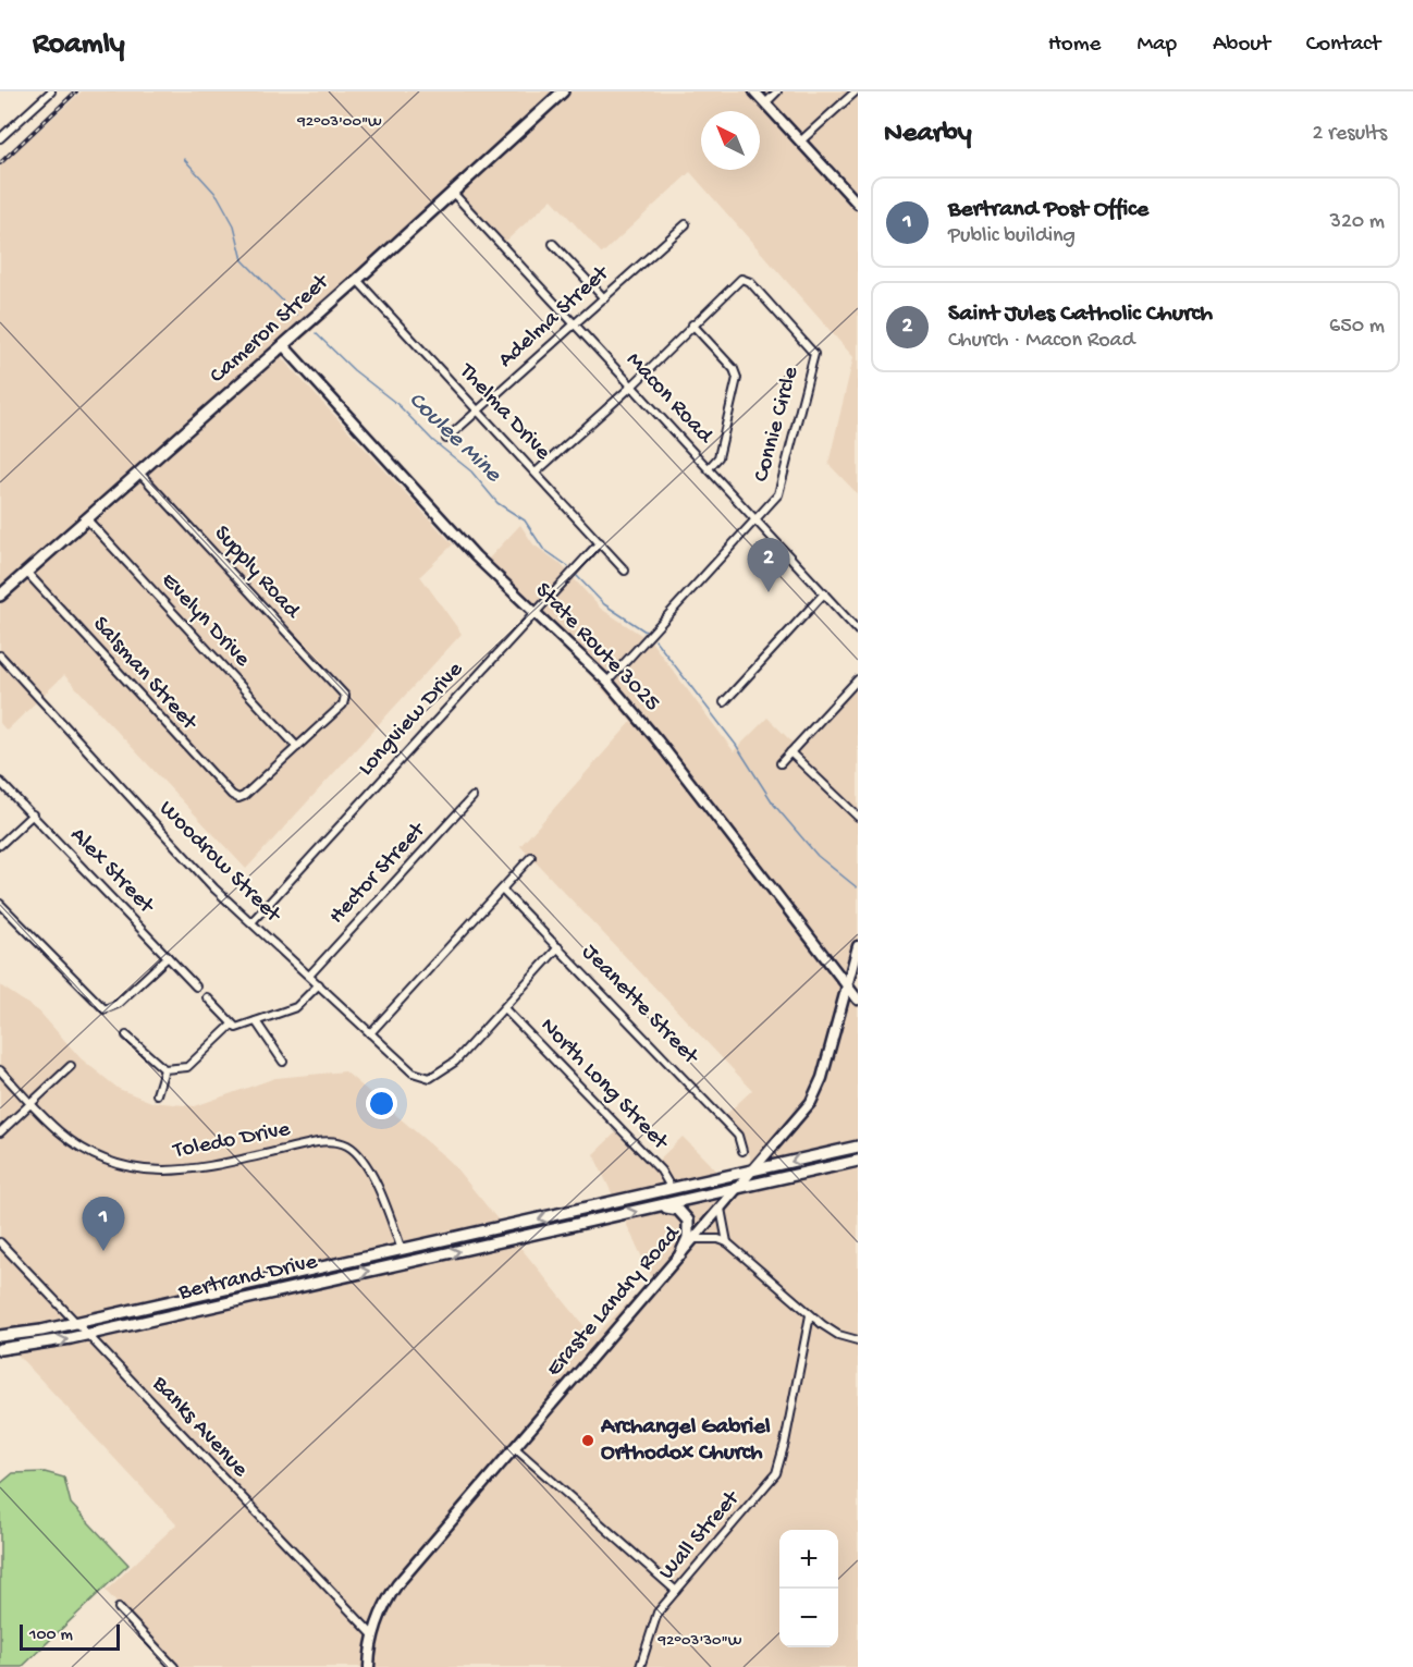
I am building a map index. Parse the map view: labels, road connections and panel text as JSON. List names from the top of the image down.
{
  "streets": {
    "main road": ["Cameron Street", "Bertrand Drive"],
    "street": [
      "Adelma Street",
      "Macon Road",
      "Thelma Drive",
      "Connie Circle",
      "Supply Road",
      "Evelyn Drive",
      "State Route 3025",
      "Salsman Street",
      "Longview Drive",
      "Woodrow Street",
      "Alex Street",
      "Hector Street",
      "Jeanette Street",
      "North Long Street",
      "Toledo Drive",
      "Eraste Landry Road",
      "Banks Avenue",
      "Wall Street"
    ]
  },
  "crossings": [
    ["Adelma Street", "Macon Road"],
    ["Adelma Street", "Thelma Drive"],
    ["Cameron Street", "Macon Road"],
    ["Cameron Street", "Thelma Drive"],
    ["Cameron Street", "Supply Road"],
    ["Cameron Street", "Evelyn Drive"],
    ["Cameron Street", "State Route 3025"],
    ["Cameron Street", "Salsman Street"],
    ["Macon Road", "Connie Circle"],
    ["Thelma Drive", "Connie Circle"],
    ["Thelma Drive", "Longview Drive"],
    ["Supply Road", "Evelyn Drive"],
    ["Supply Road", "Salsman Street"],
    ["Evelyn Drive", "Salsman Street"],
    ["State Route 3025", "Longview Drive"],
    ["State Route 3025", "Eraste Landry Road"],
    ["Longview Drive", "Woodrow Street"],
    ["Woodrow Street", "Hector Street"],
    ["Woodrow Street", "North Long Street"],
    ["North Long Street", "Bertrand Drive"],
    ["Toledo Drive", "Bertrand Drive"],
    ["Bertrand Drive", "Eraste Landry Road"],
    ["Bertrand Drive", "Banks Avenue"],
    ["Eraste Landry Road", "Banks Avenue"]
  ],
  "water": ["Coulee Mine"],
  "places": ["Archangel Gabriel Orthodox Church"],
  "scale_bar": "100 m",
  "north": "top left",
  "page": {
    "header": "Roamly",
    "nav": [
      "Home",
      "Map",
      "About",
      "Contact"
    ],
    "heading": ["Nearby", "2 results"],
    "list": [
      {
        "mark": "1",
        "name": "Bertrand Post Office",
        "note": "Public building",
        "value": "320 m"
      },
      {
        "mark": "2",
        "name": "Saint Jules Catholic Church",
        "note": "Church · Macon Road",
        "value": "650 m"
      }
    ],
    "pins": ["2", "1"],
    "map_buttons": ["+", "−"],
    "scale": "100 m"
  },
  "coordinates": ["92°03'00\"W", "92°03'30\"W"]
}
